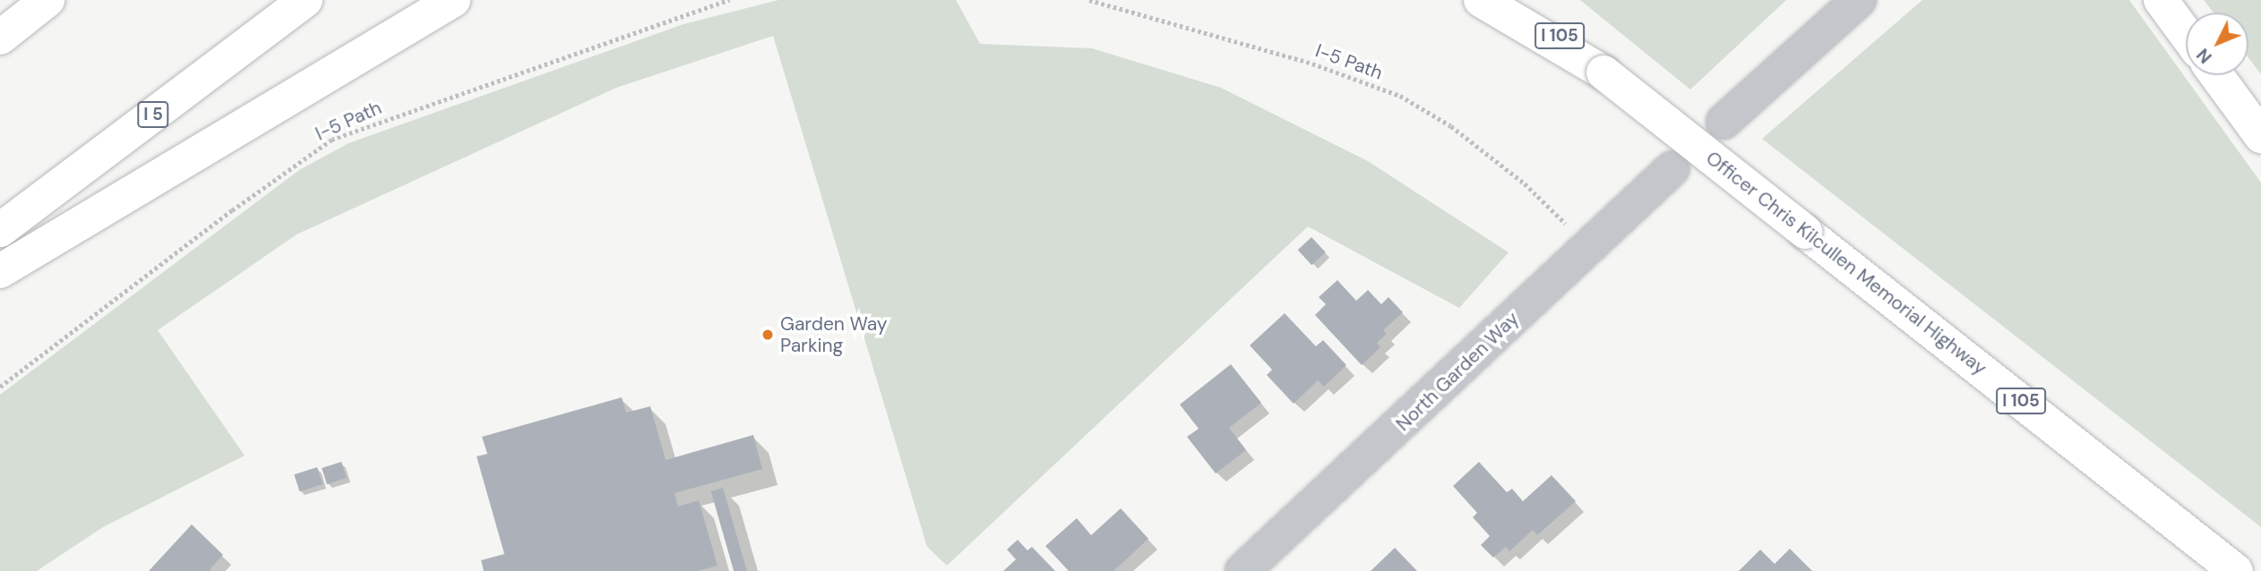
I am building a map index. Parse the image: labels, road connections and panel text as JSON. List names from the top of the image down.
{
  "streets": {
    "highway": ["I 105", "I 5", "Officer Chris Kilcullen Memorial Highway"],
    "street": ["North Garden Way"],
    "path": ["I-5 Path"]
  },
  "places": ["Garden Way Parking"],
  "north": "bottom left"
}
